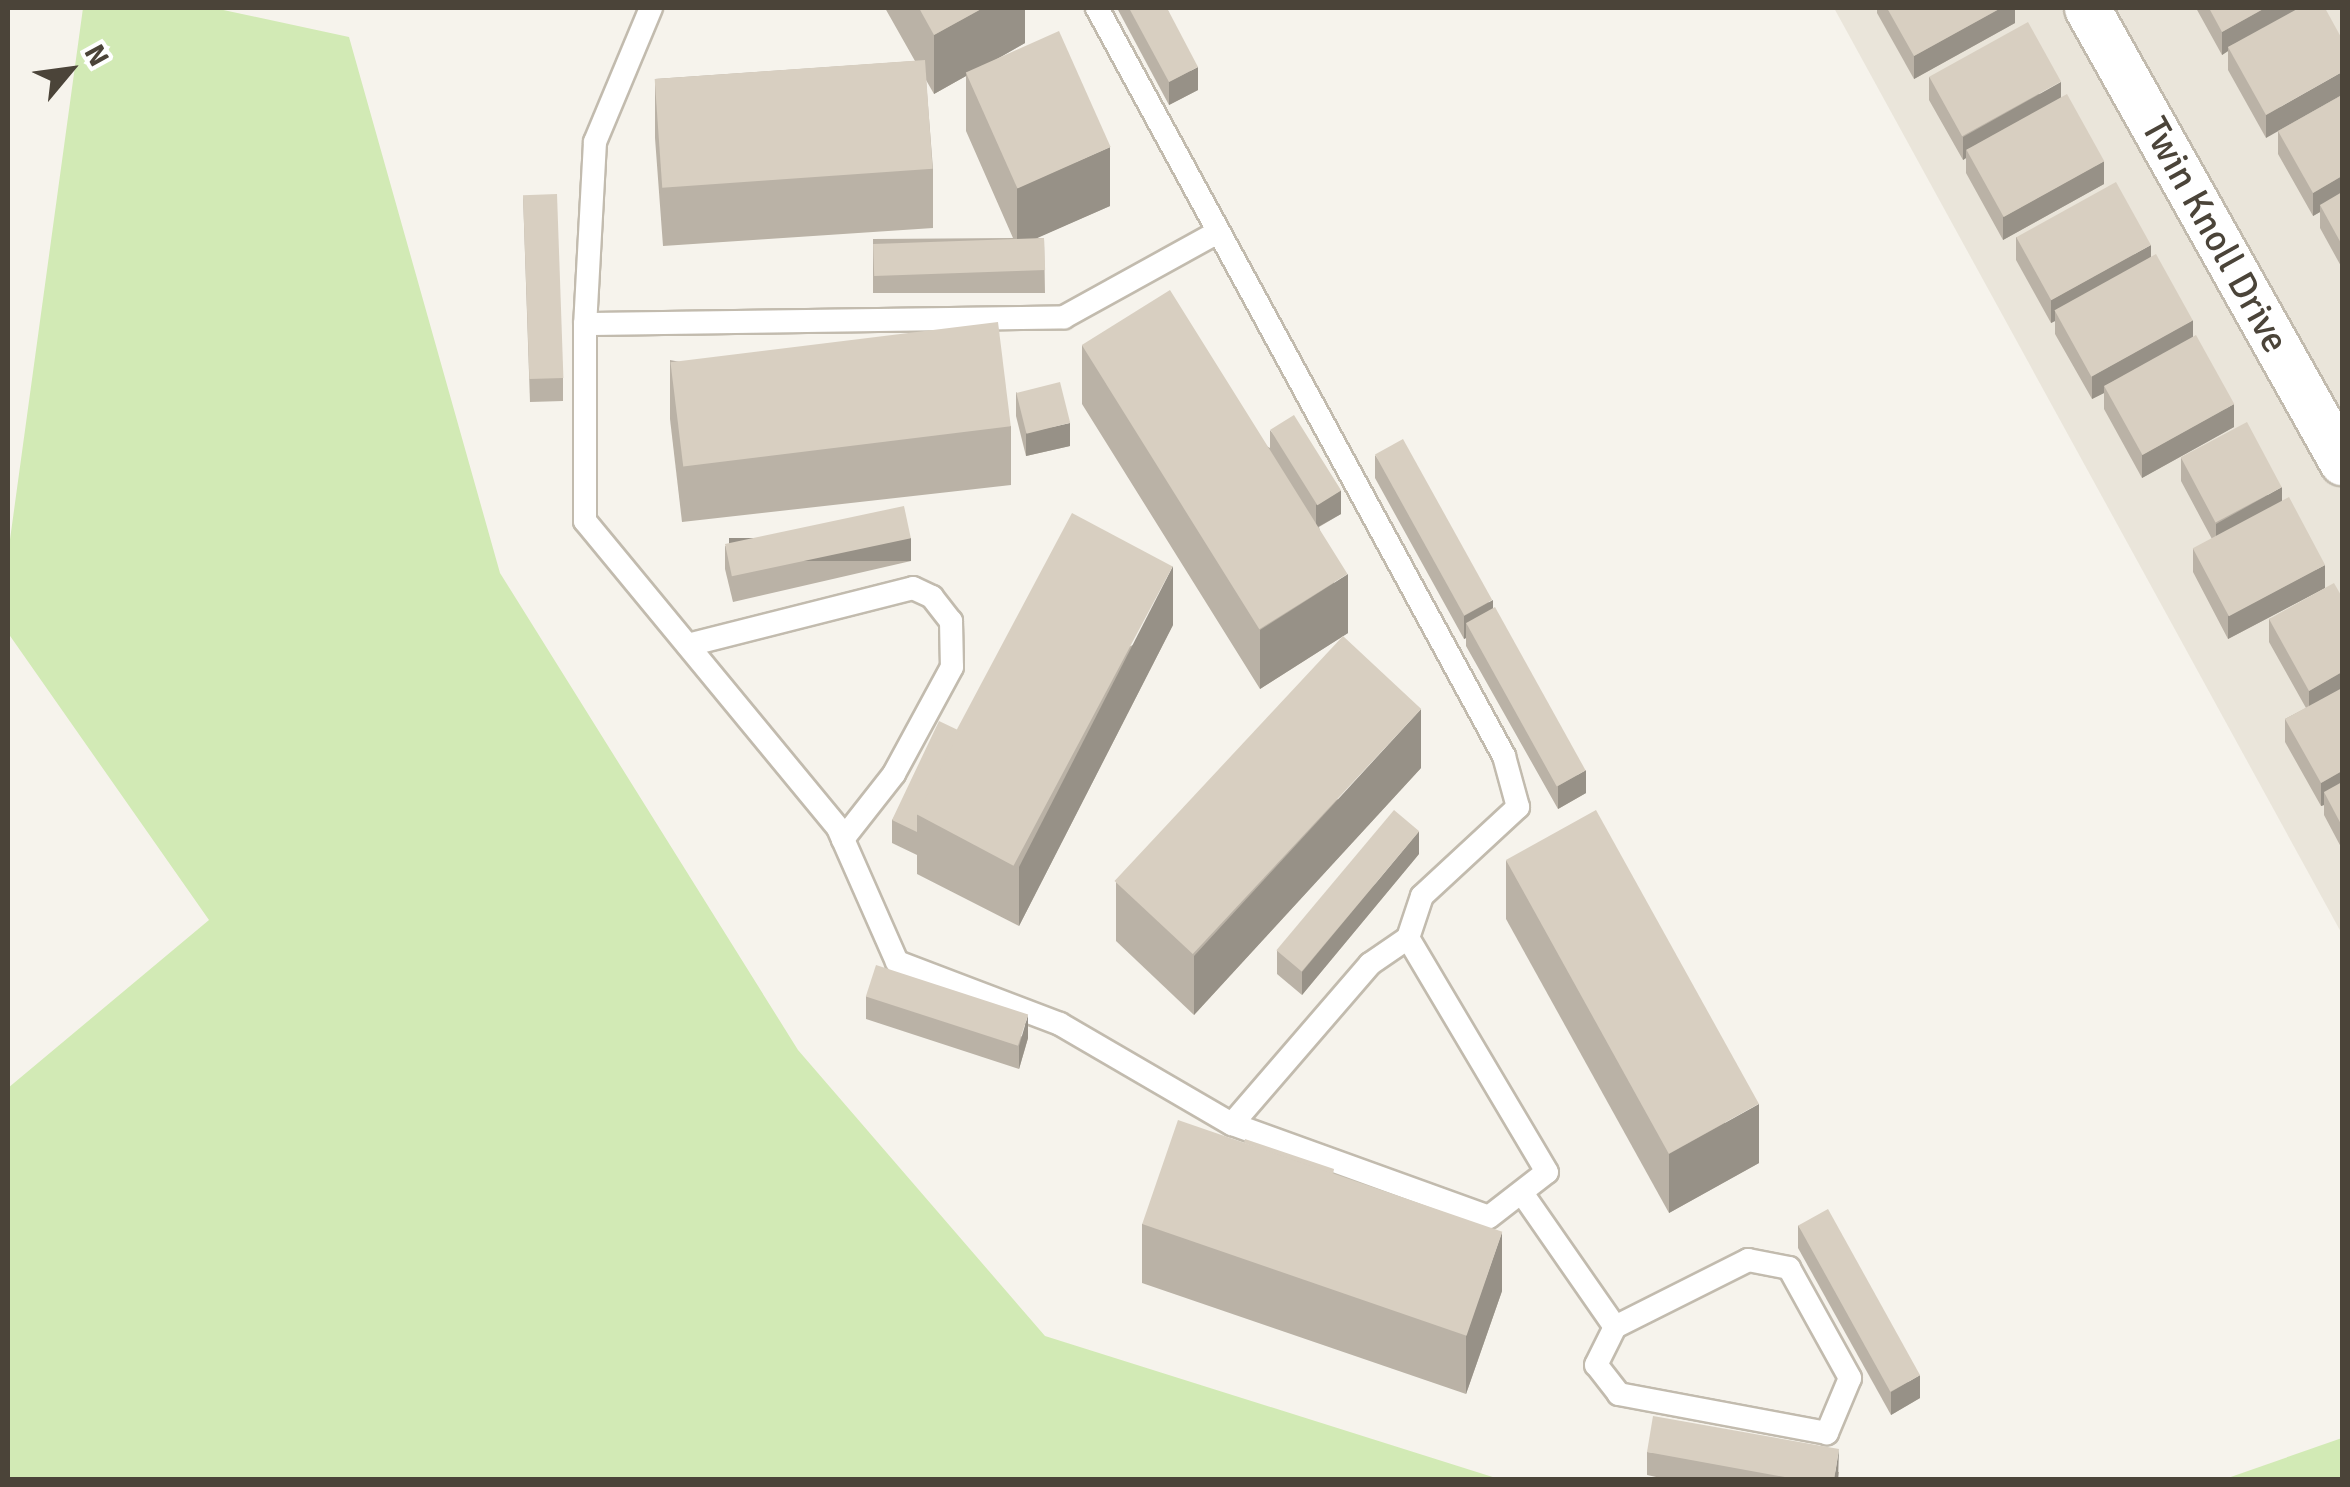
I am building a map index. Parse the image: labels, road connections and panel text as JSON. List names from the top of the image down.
{
  "streets": {
    "street": ["Twin Knoll Drive"]
  },
  "north": "top right"
}
